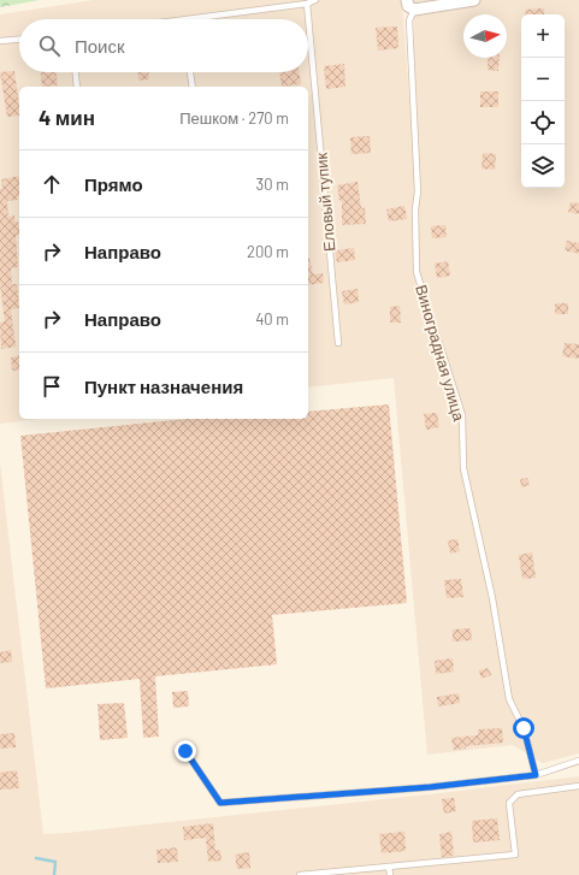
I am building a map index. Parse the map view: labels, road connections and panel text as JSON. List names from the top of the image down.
{
  "streets": {
    "lane": ["Еловый тупик", "Виноградная улица"]
  },
  "north": "right",
  "page": {
    "map_buttons": ["+", "−"],
    "search": "Поиск",
    "heading": ["4 мин", "Пешком · 270 m"],
    "list": [
      ["Прямо", "30 m"],
      ["Направо", "200 m"],
      ["Направо", "40 m"],
      "Пункт назначения"
    ]
  }
}
